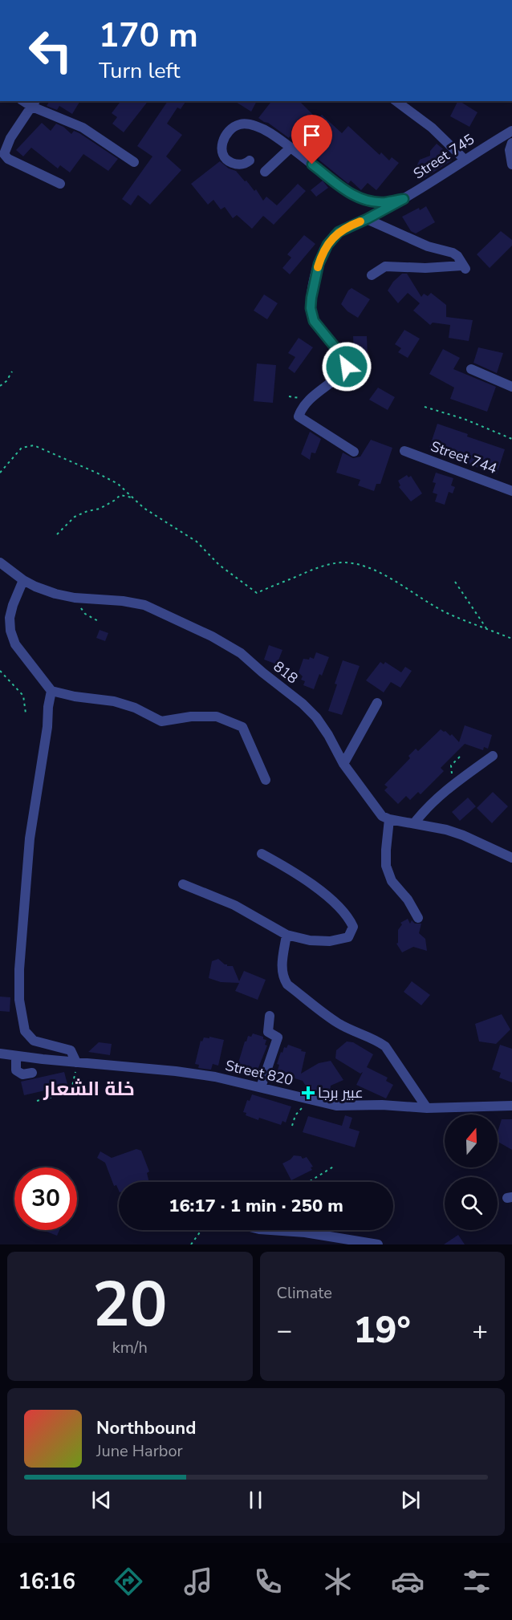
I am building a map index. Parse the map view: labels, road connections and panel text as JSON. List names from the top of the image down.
{
  "streets": {
    "street": [
      "Street 745",
      "Street 744",
      "818",
      "Street 820"
    ]
  },
  "districts": ["خلة الشعار"],
  "places": {
    "health": ["عبير برجا"]
  },
  "north": "top",
  "page": {
    "turn": ["170 m", "Turn left"],
    "limit": "30",
    "trip": "16:17 · 1 min · 250 m",
    "tile": [
      ["20", "km/h"],
      "Climate"
    ],
    "heat": ["−", "19°", "+"],
    "song": ["Northbound", "June Harbor"],
    "tabs": "16:16"
  }
}
